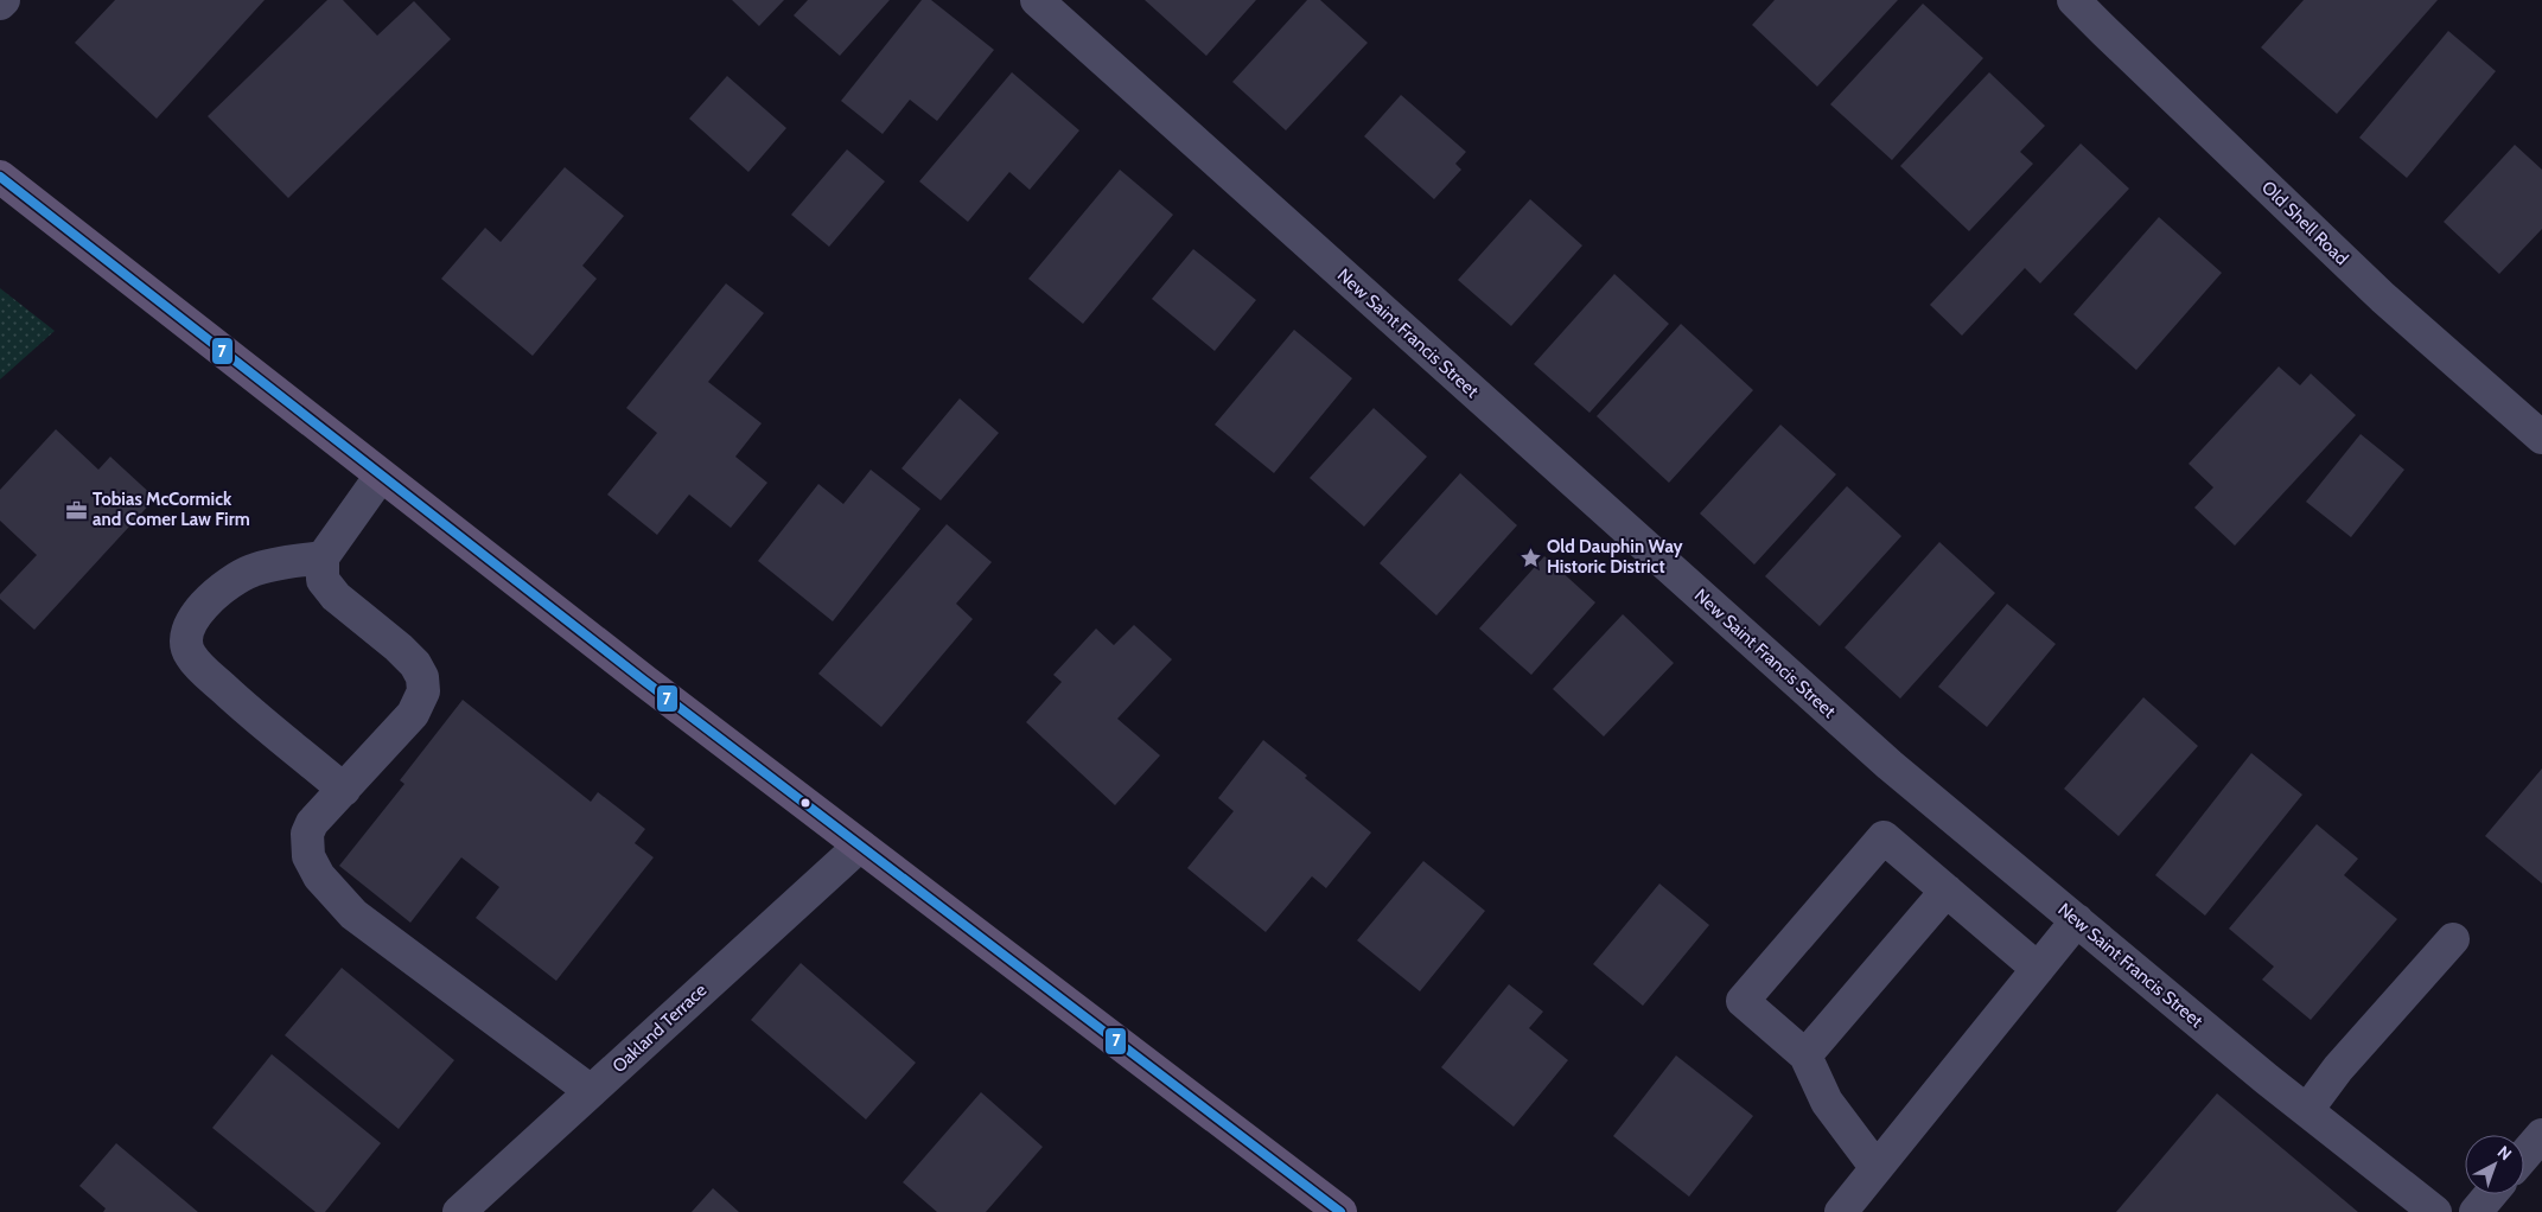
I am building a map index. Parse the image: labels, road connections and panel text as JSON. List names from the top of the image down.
{
  "streets": {
    "street": ["Old Shell Road", "New Saint Francis Street", "Oakland Terrace"]
  },
  "places": {
    "office": ["Tobias McCormick and Comer Law Firm"],
    "place": ["Old Dauphin Way Historic District"]
  },
  "lines": ["transit line 7"],
  "north": "top right"
}
